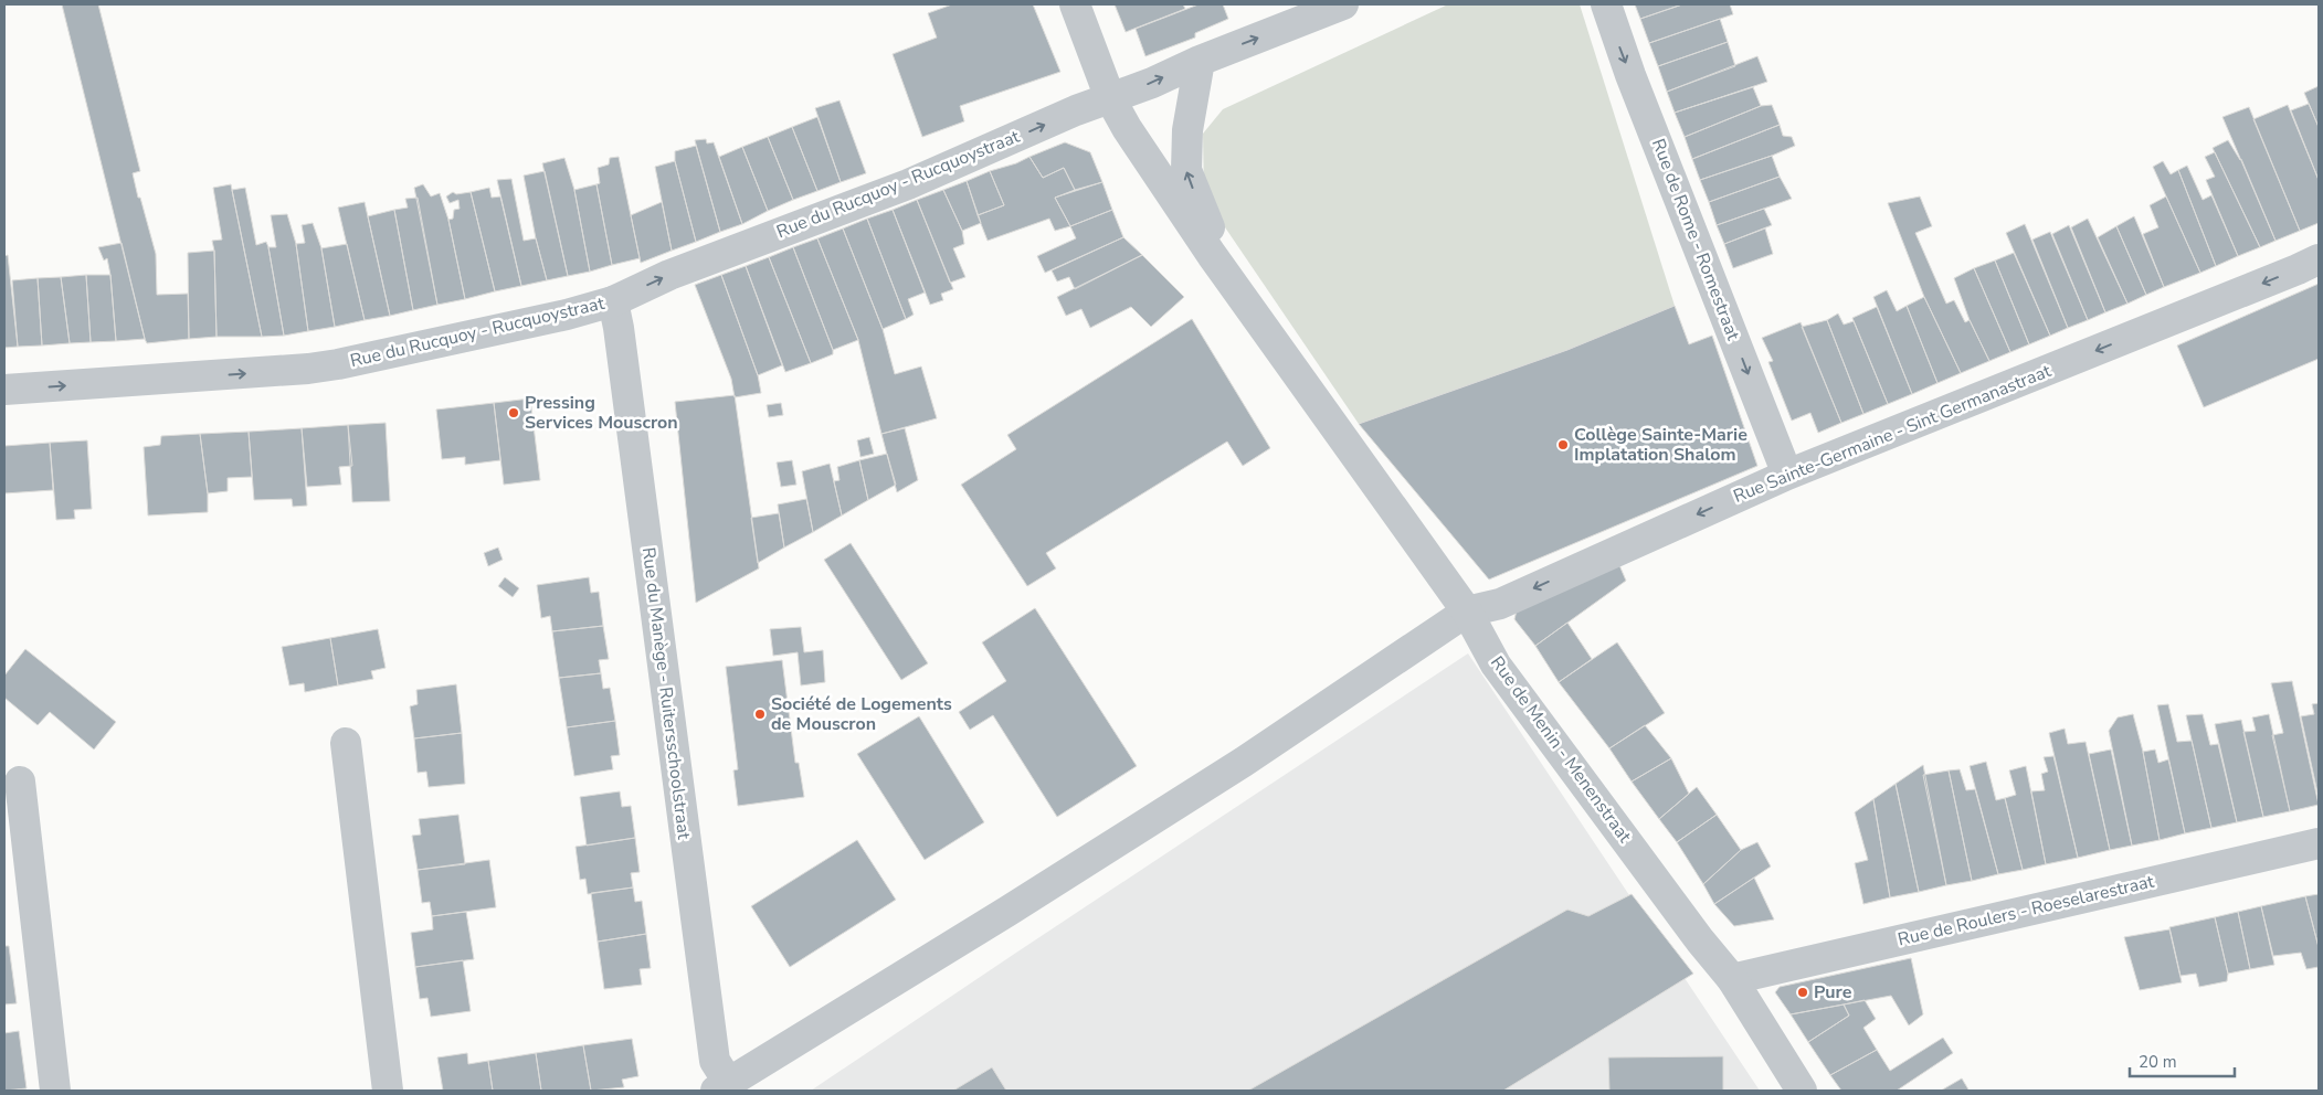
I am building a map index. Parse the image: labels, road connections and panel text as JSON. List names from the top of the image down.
{
  "streets": {
    "street": [
      "Rue du Rucquoy - Rucquoystraat",
      "Rue de Rome - Romestraat",
      "Rue Sainte-Germaine - Sint Germanastraat",
      "Rue du Manège - Ruitersschoolstraat",
      "Rue de Menin - Menenstraat",
      "Rue de Roulers - Roeselarestraat"
    ]
  },
  "crossings": [
    ["Rue du Rucquoy - Rucquoystraat", "Rue du Manège - Ruitersschoolstraat"],
    ["Rue du Rucquoy - Rucquoystraat", "Rue de Menin - Menenstraat"],
    ["Rue de Rome - Romestraat", "Rue Sainte-Germaine - Sint Germanastraat"],
    ["Rue Sainte-Germaine - Sint Germanastraat", "Rue de Menin - Menenstraat"],
    ["Rue de Menin - Menenstraat", "Rue de Roulers - Roeselarestraat"]
  ],
  "one_way": ["Rue du Rucquoy - Rucquoystraat", "Rue de Rome - Romestraat", "Rue Sainte-Germaine - Sint Germanastraat"],
  "places": [
    "Pressing Services Mouscron",
    "Collège Sainte-Marie Implatation Shalom",
    "Société de Logements de Mouscron",
    "Pure"
  ],
  "scale_bar": "20 m"
}
